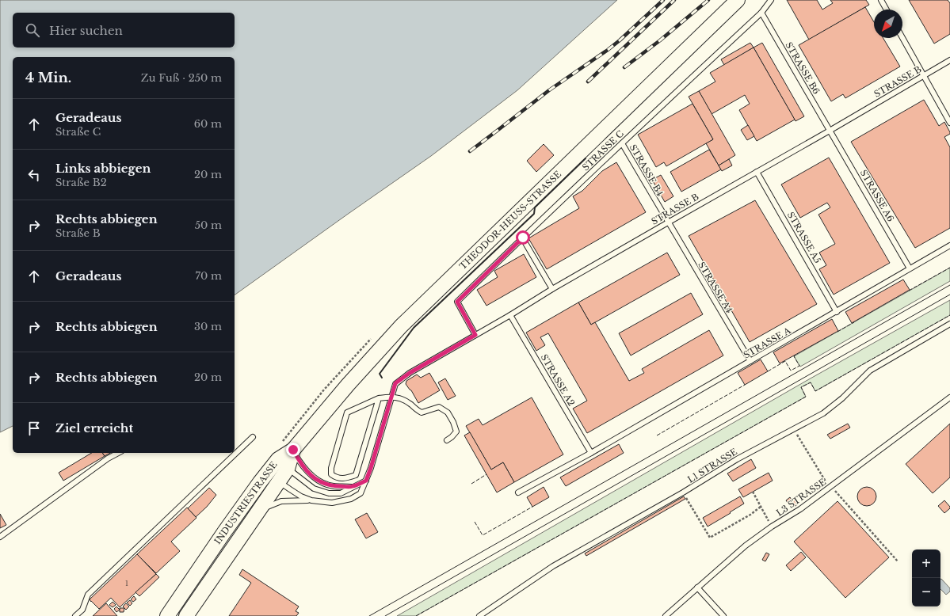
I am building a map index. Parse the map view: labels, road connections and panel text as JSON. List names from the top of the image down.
{
  "streets": {
    "main road": ["THEODOR-HEUSS-STRASSE", "INDUSTRIESTRASSE"],
    "lane": [
      "STRASSE B6",
      "STRASSE B",
      "STRASSE C",
      "STRASSE B4",
      "STRASSE A6",
      "STRASSE A5",
      "STRASSE A4",
      "STRASSE A",
      "STRASSE A2",
      "L1 STRASSE",
      "L3 STRASSE"
    ]
  },
  "crossings": [
    ["STRASSE B6", "STRASSE B"],
    ["STRASSE B6", "STRASSE C"],
    ["STRASSE B6", "STRASSE A6"],
    ["STRASSE B", "STRASSE C"],
    ["STRASSE B", "STRASSE B4"],
    ["STRASSE B", "STRASSE A6"],
    ["STRASSE B", "STRASSE A5"],
    ["STRASSE B", "STRASSE A4"],
    ["STRASSE B", "STRASSE A2"],
    ["STRASSE C", "STRASSE B4"],
    ["STRASSE B4", "STRASSE A4"],
    ["STRASSE A6", "STRASSE A"],
    ["THEODOR-HEUSS-STRASSE", "INDUSTRIESTRASSE"],
    ["STRASSE A5", "STRASSE A"],
    ["STRASSE A4", "STRASSE A"],
    ["STRASSE A", "STRASSE A2"]
  ],
  "house_numbers": ["1"],
  "north": "bottom left",
  "page": {
    "search": "Hier suchen",
    "heading": ["4 Min.", "Zu Fuß · 250 m"],
    "list": [
      ["Geradeaus", "Straße C", "60 m"],
      ["Links abbiegen", "Straße B2", "20 m"],
      ["Rechts abbiegen", "Straße B", "50 m"],
      ["Geradeaus", "70 m"],
      ["Rechts abbiegen", "30 m"],
      ["Rechts abbiegen", "20 m"],
      "Ziel erreicht"
    ],
    "map_buttons": ["+", "−"]
  }
}
